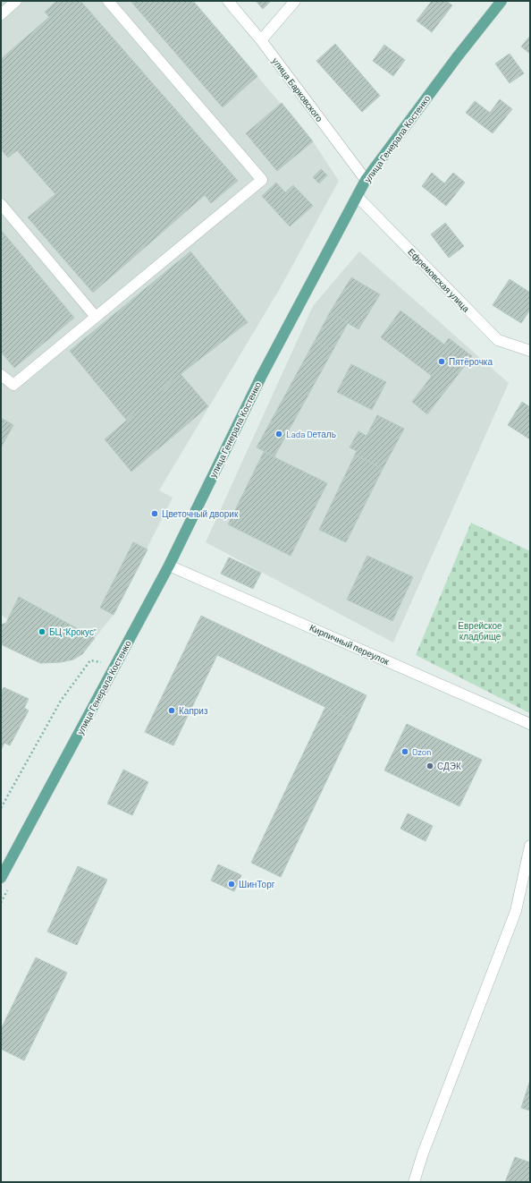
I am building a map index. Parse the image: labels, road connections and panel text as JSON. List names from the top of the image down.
{
  "streets": {
    "main road": ["улица Генерала Костенко"],
    "street": ["улица Барковского", "Ефремовская улица", "Кирпичный переулок"]
  },
  "crossings": [
    ["улица Барковского", "улица Генерала Костенко"],
    ["улица Генерала Костенко", "Ефремовская улица"],
    ["улица Генерала Костенко", "Кирпичный переулок"]
  ],
  "parks": ["Еврейское кладбище"],
  "places": [
    "Пятёрочка",
    "Lada Dеталь",
    "Цветочный дворик",
    "БЦ \"Крокус\"",
    "Каприз",
    "Ozon",
    "СДЭК",
    "ШинТорг"
  ]
}
